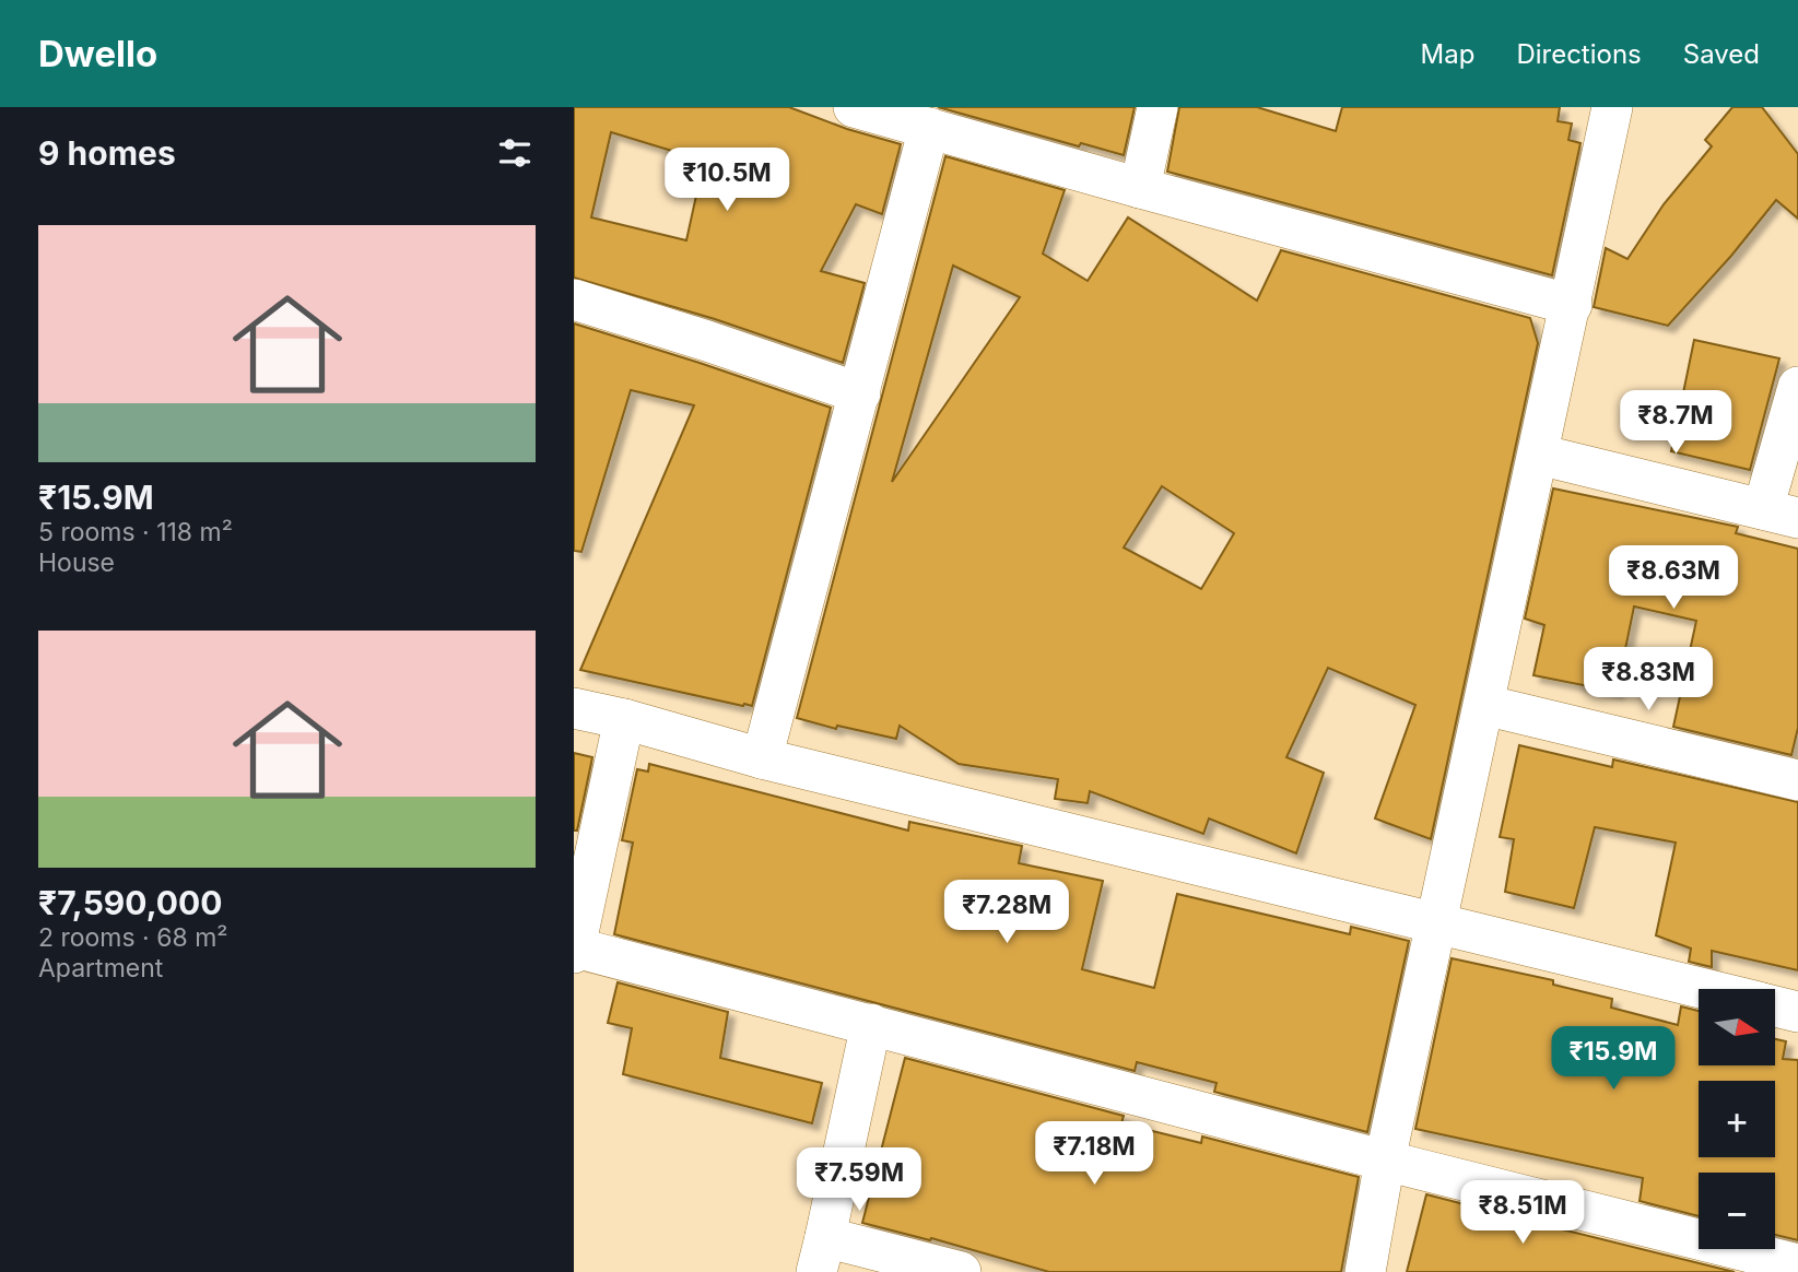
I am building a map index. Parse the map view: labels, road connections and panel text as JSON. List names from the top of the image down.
{
  "north": "right",
  "page": {
    "header": "Dwello",
    "nav": ["Map", "Directions", "Saved"],
    "heading": "9 homes",
    "price": [
      "₹10.5M",
      "₹8.7M",
      "₹8.63M",
      "₹8.83M",
      "₹7.28M",
      "₹15.9M",
      "₹7.18M",
      "₹7.59M",
      "₹8.51M"
    ],
    "list": [
      {
        "name": "₹15.9M",
        "note": "5 rooms · 118 m² · House"
      },
      {
        "name": "₹7,590,000",
        "note": "2 rooms · 68 m² · Apartment"
      }
    ],
    "map_buttons": ["+", "−"]
  }
}
